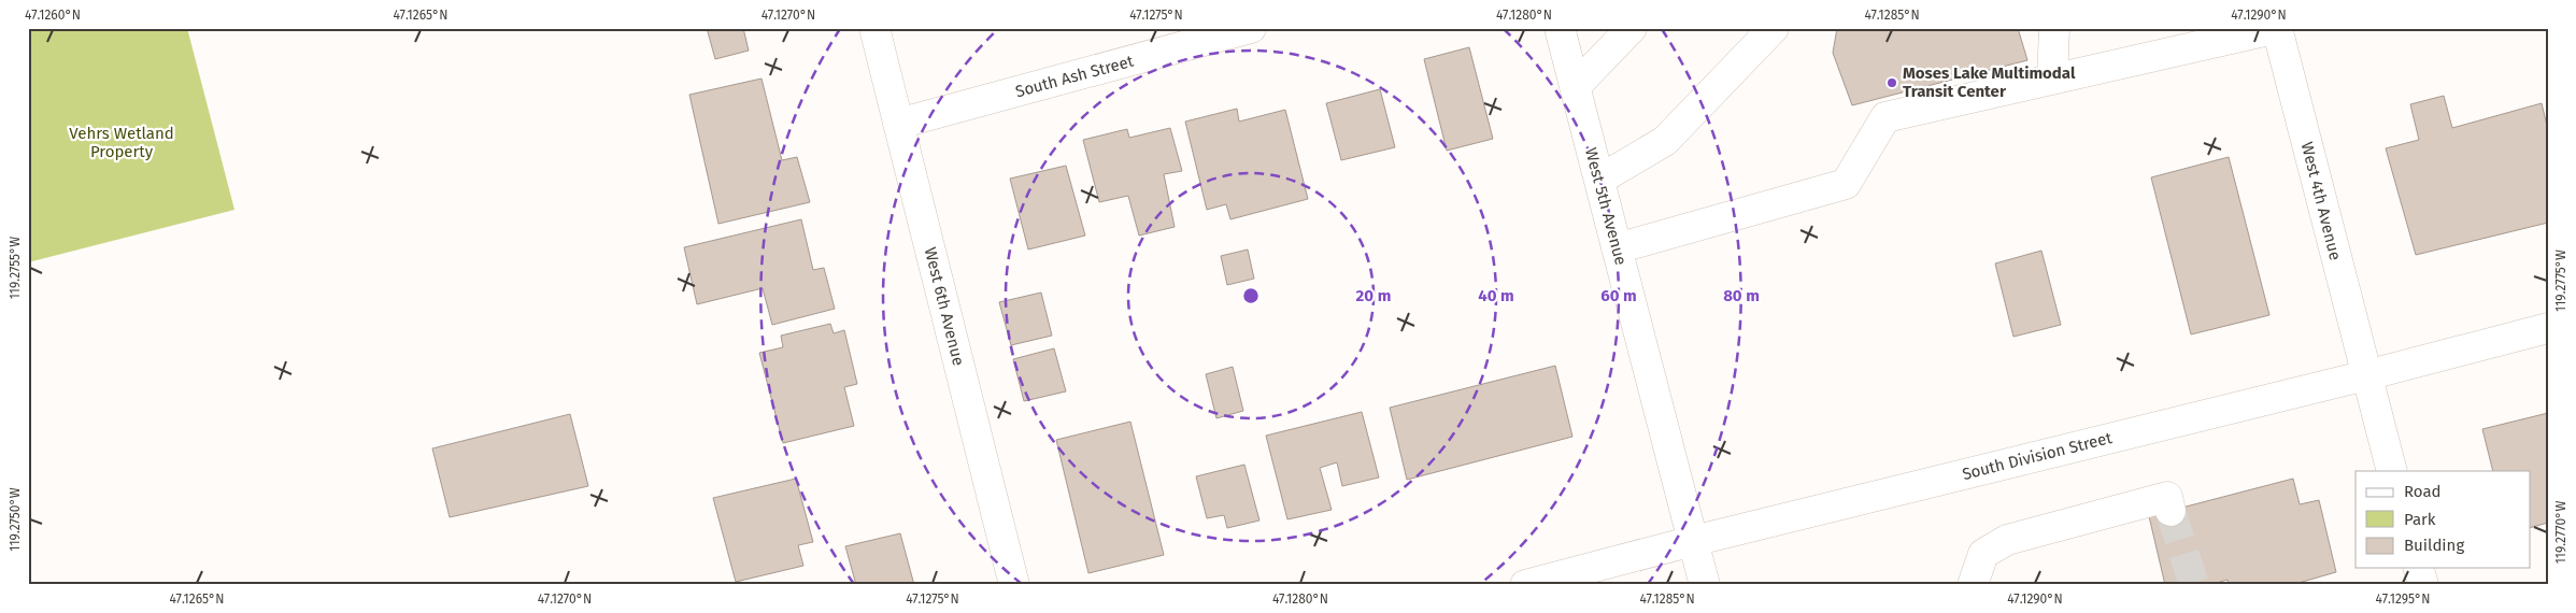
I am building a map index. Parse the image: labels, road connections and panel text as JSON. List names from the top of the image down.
{
  "streets": {
    "street": [
      "South Ash Street",
      "West 4th Avenue",
      "West 5th Avenue",
      "West 6th Avenue",
      "South Division Street"
    ]
  },
  "crossings": [
    ["South Ash Street", "West 6th Avenue"],
    ["West 4th Avenue", "South Division Street"],
    ["West 5th Avenue", "South Division Street"]
  ],
  "parks": ["Vehrs Wetland Property"],
  "places": ["Moses Lake Multimodal Transit Center"],
  "legend": ["Road", "Park", "Building"],
  "coordinates": [
    "47.1260°N",
    "47.1265°N",
    "47.1270°N",
    "47.1275°N",
    "47.1280°N",
    "47.1285°N",
    "47.1290°N",
    "119.2755°W",
    "119.2775°W",
    "119.2750°W",
    "119.2770°W",
    "47.1295°N"
  ],
  "rings": [
    "20 m",
    "40 m",
    "60 m",
    "80 m"
  ]
}
